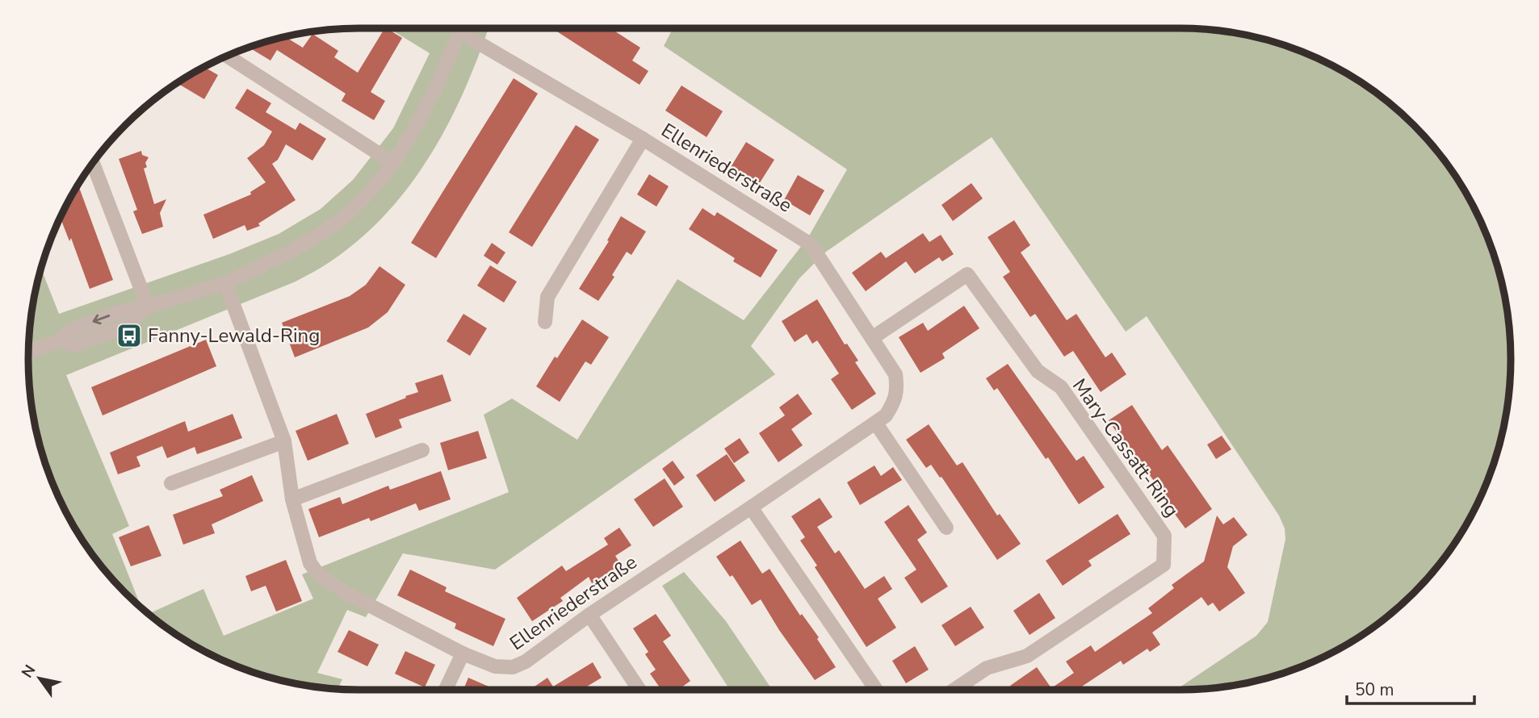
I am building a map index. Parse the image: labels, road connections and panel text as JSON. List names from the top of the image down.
{
  "streets": {
    "street": ["Ellenriederstraße", "Mary-Cassatt-Ring"]
  },
  "crossings": [
    ["Ellenriederstraße", "Mary-Cassatt-Ring"]
  ],
  "places": {
    "bus stop": ["Fanny-Lewald-Ring"]
  },
  "scale_bar": "50 m",
  "north": "top left"
}
